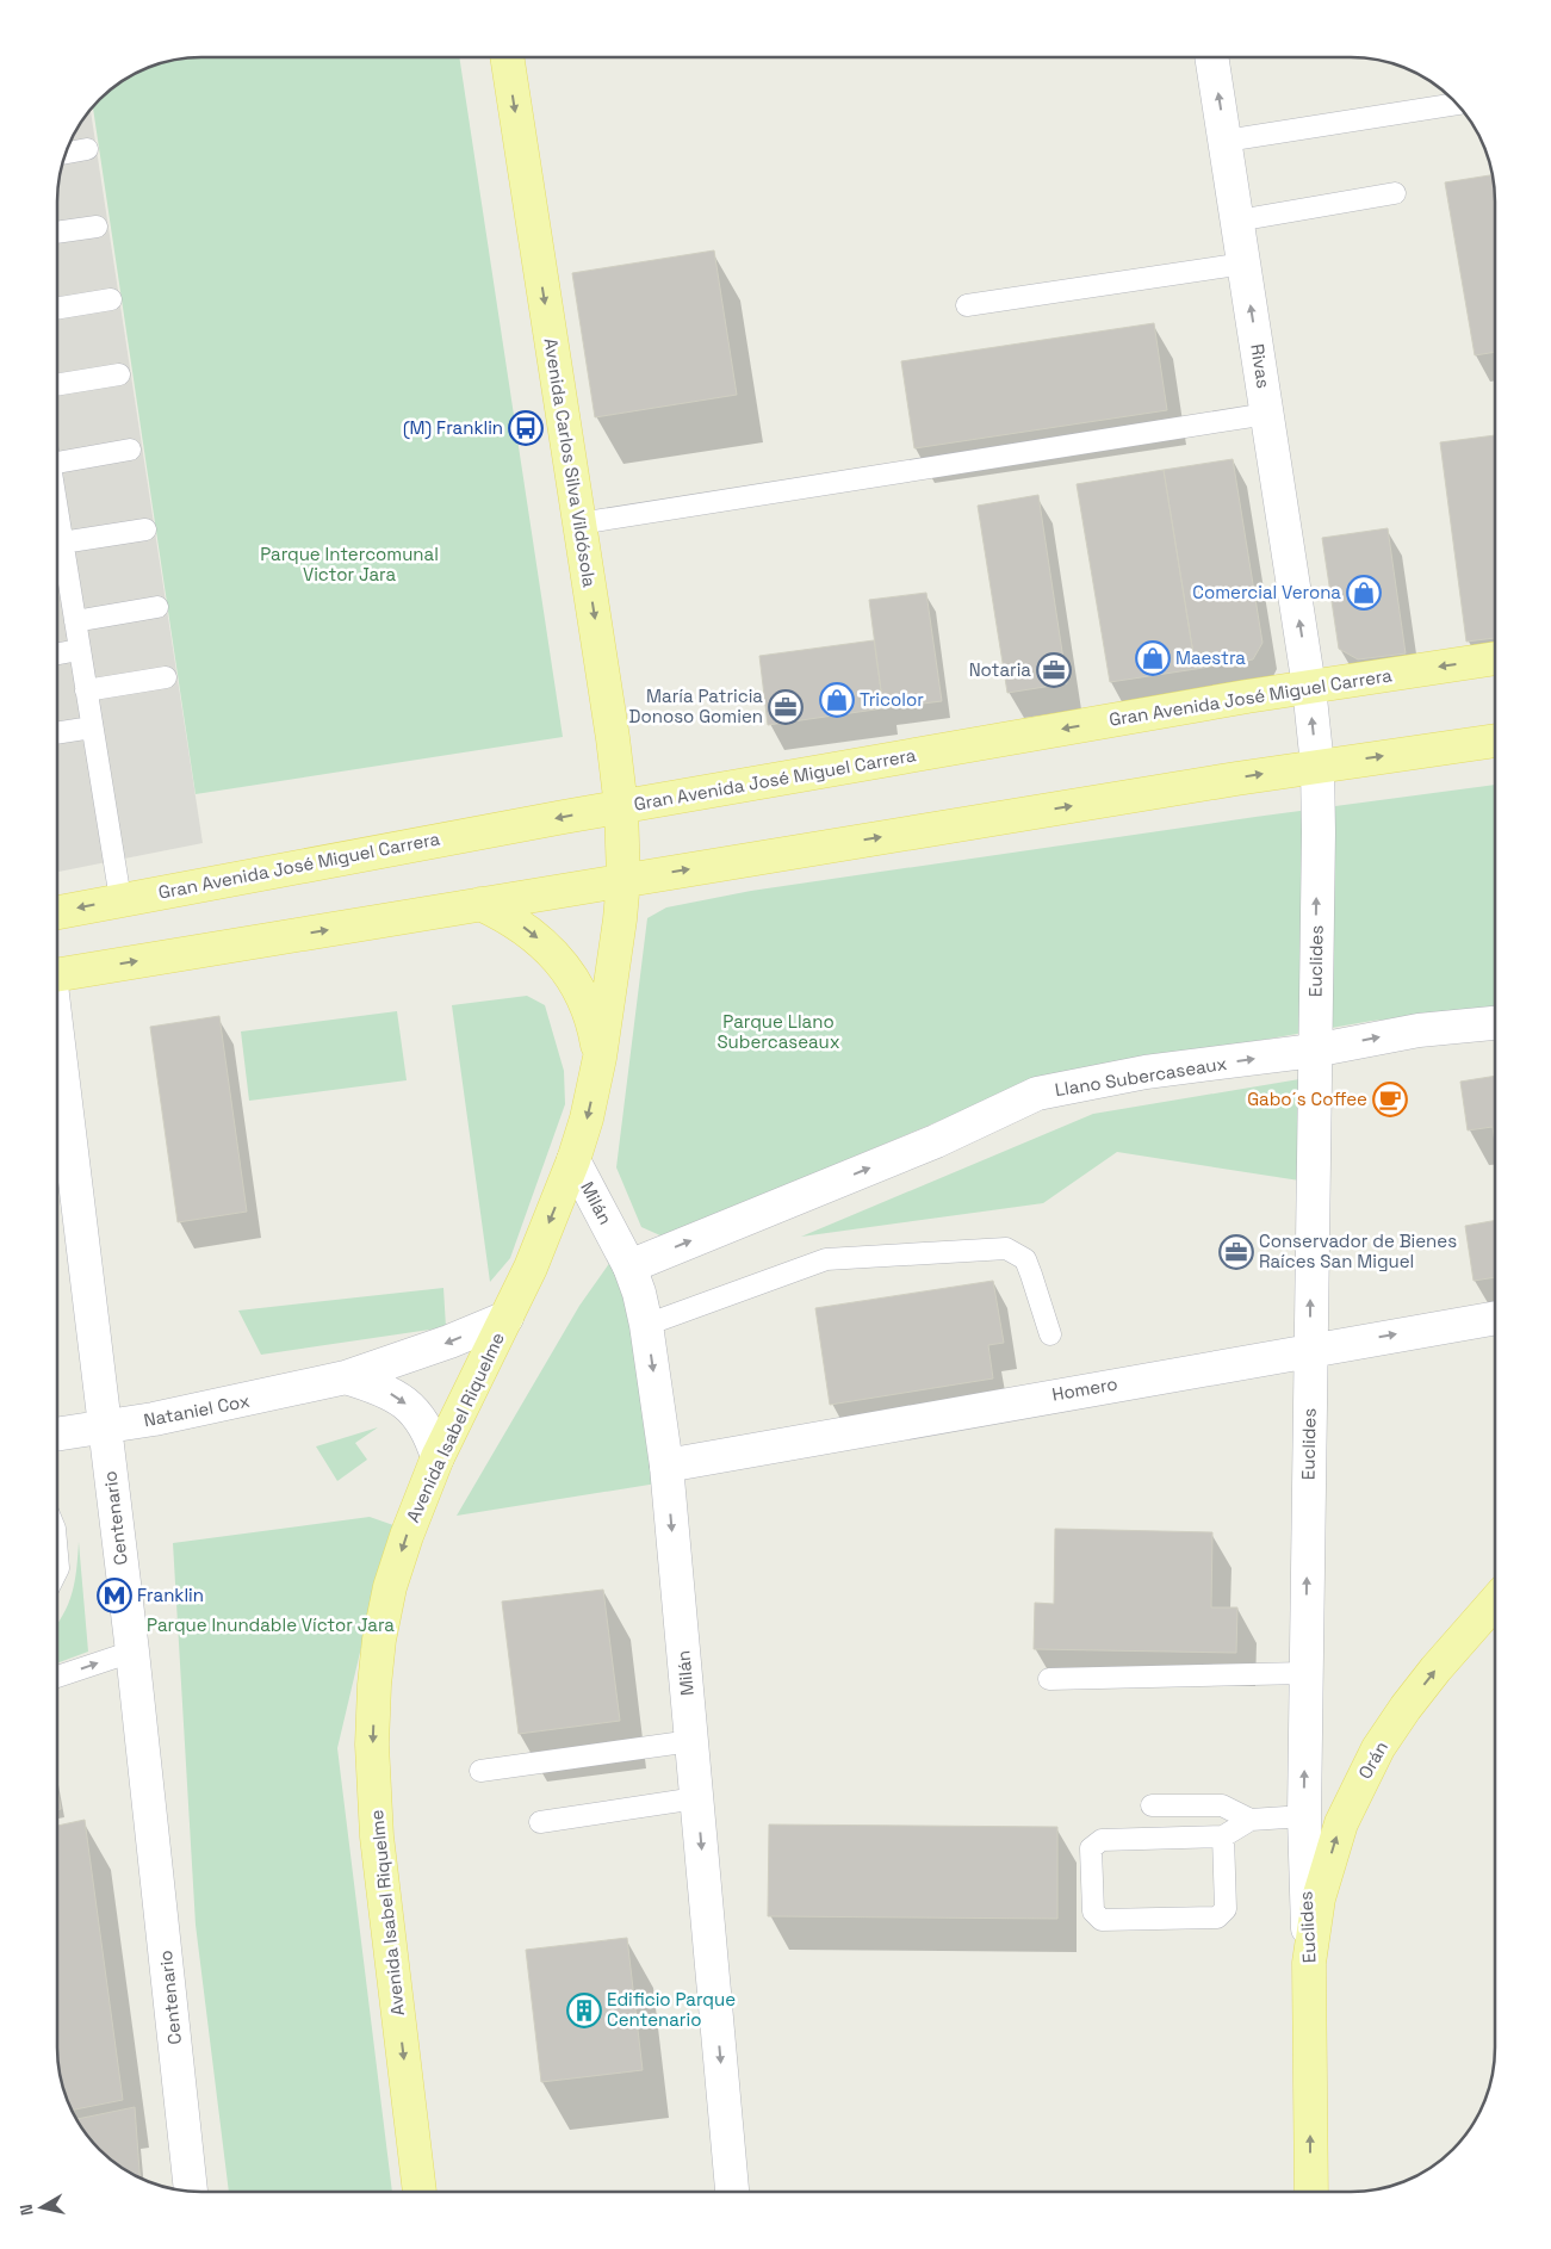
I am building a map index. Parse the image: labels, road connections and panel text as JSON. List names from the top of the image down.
{
  "streets": {
    "main road": [
      "Avenida Carlos Silva Vildósola",
      "Gran Avenida José Miguel Carrera",
      "Euclides",
      "Avenida Isabel Riquelme",
      "Orán"
    ],
    "street": [
      "Rivas",
      "Llano Subercaseaux",
      "Milán",
      "Homero",
      "Nataniel Cox",
      "Centenario"
    ]
  },
  "crossings": [
    ["Rivas", "Gran Avenida José Miguel Carrera"],
    ["Rivas", "Euclides"],
    ["Avenida Carlos Silva Vildósola", "Gran Avenida José Miguel Carrera"],
    ["Avenida Carlos Silva Vildósola", "Avenida Isabel Riquelme"],
    ["Gran Avenida José Miguel Carrera", "Euclides"],
    ["Euclides", "Llano Subercaseaux"],
    ["Euclides", "Homero"],
    ["Euclides", "Orán"],
    ["Llano Subercaseaux", "Milán"],
    ["Milán", "Homero"],
    ["Milán", "Avenida Isabel Riquelme"],
    ["Nataniel Cox", "Avenida Isabel Riquelme"],
    ["Nataniel Cox", "Centenario"]
  ],
  "one_way": [
    "Rivas",
    "Avenida Carlos Silva Vildósola",
    "Euclides",
    "Llano Subercaseaux",
    "Milán",
    "Avenida Isabel Riquelme",
    "Orán"
  ],
  "parks": ["Parque Intercomunal Victor Jara", "Parque Llano Subercaseaux", "Parque Inundable Víctor Jara"],
  "places": {
    "bus stop": ["(M) Franklin"],
    "shop": ["Comercial Verona", "Maestra", "Tricolor"],
    "office": ["Notaria", "María Patricia Donoso Gomien", "Conservador de Bienes Raíces San Miguel"],
    "cafe": ["Gabo´s Coffee"],
    "metro station": ["Franklin"],
    "building": ["Edificio Parque Centenario"]
  },
  "north": "left"
}
